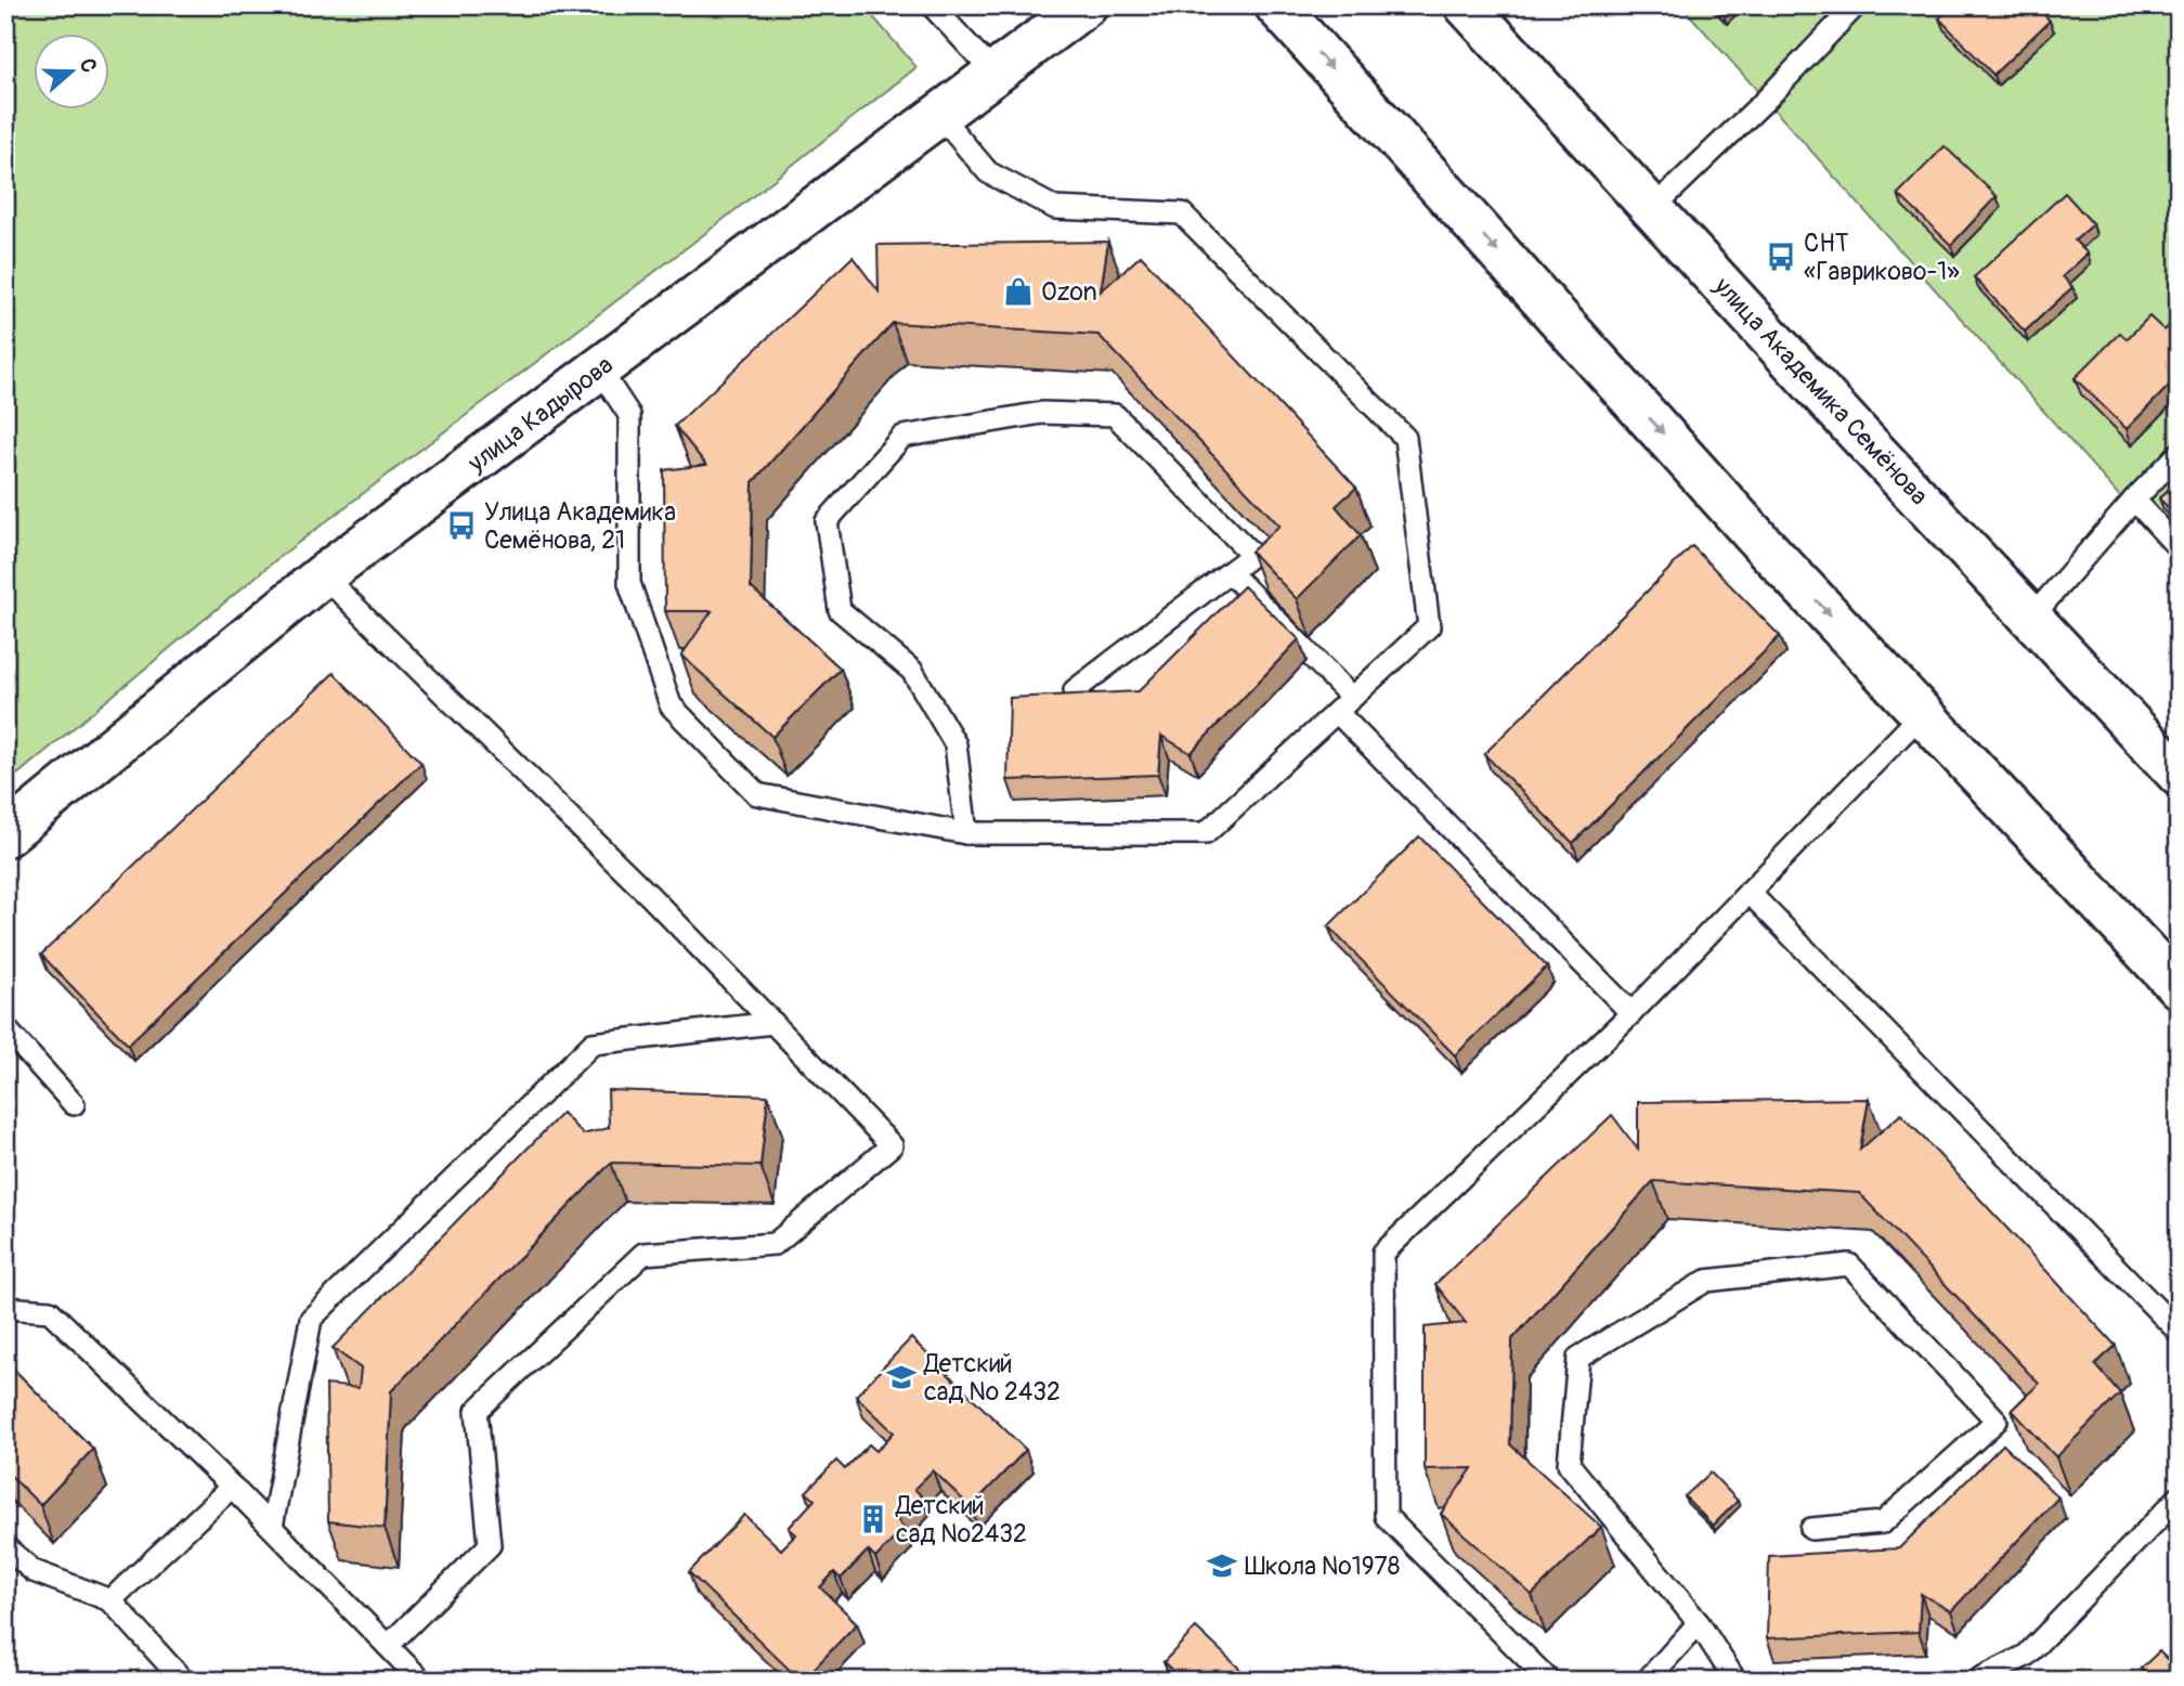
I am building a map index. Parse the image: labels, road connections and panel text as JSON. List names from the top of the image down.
{
  "streets": {
    "street": ["улица Академика Семёнова", "улица Кадырова"]
  },
  "places": {
    "bus stop": ["СНТ «Гавриково-1»", "Улица Академика Семёнова, 21"],
    "shop": ["Ozon"],
    "school or university": ["Детский сад № 2432", "Школа №1978"],
    "building": ["Детский сад №2432"]
  },
  "north": "right"
}
